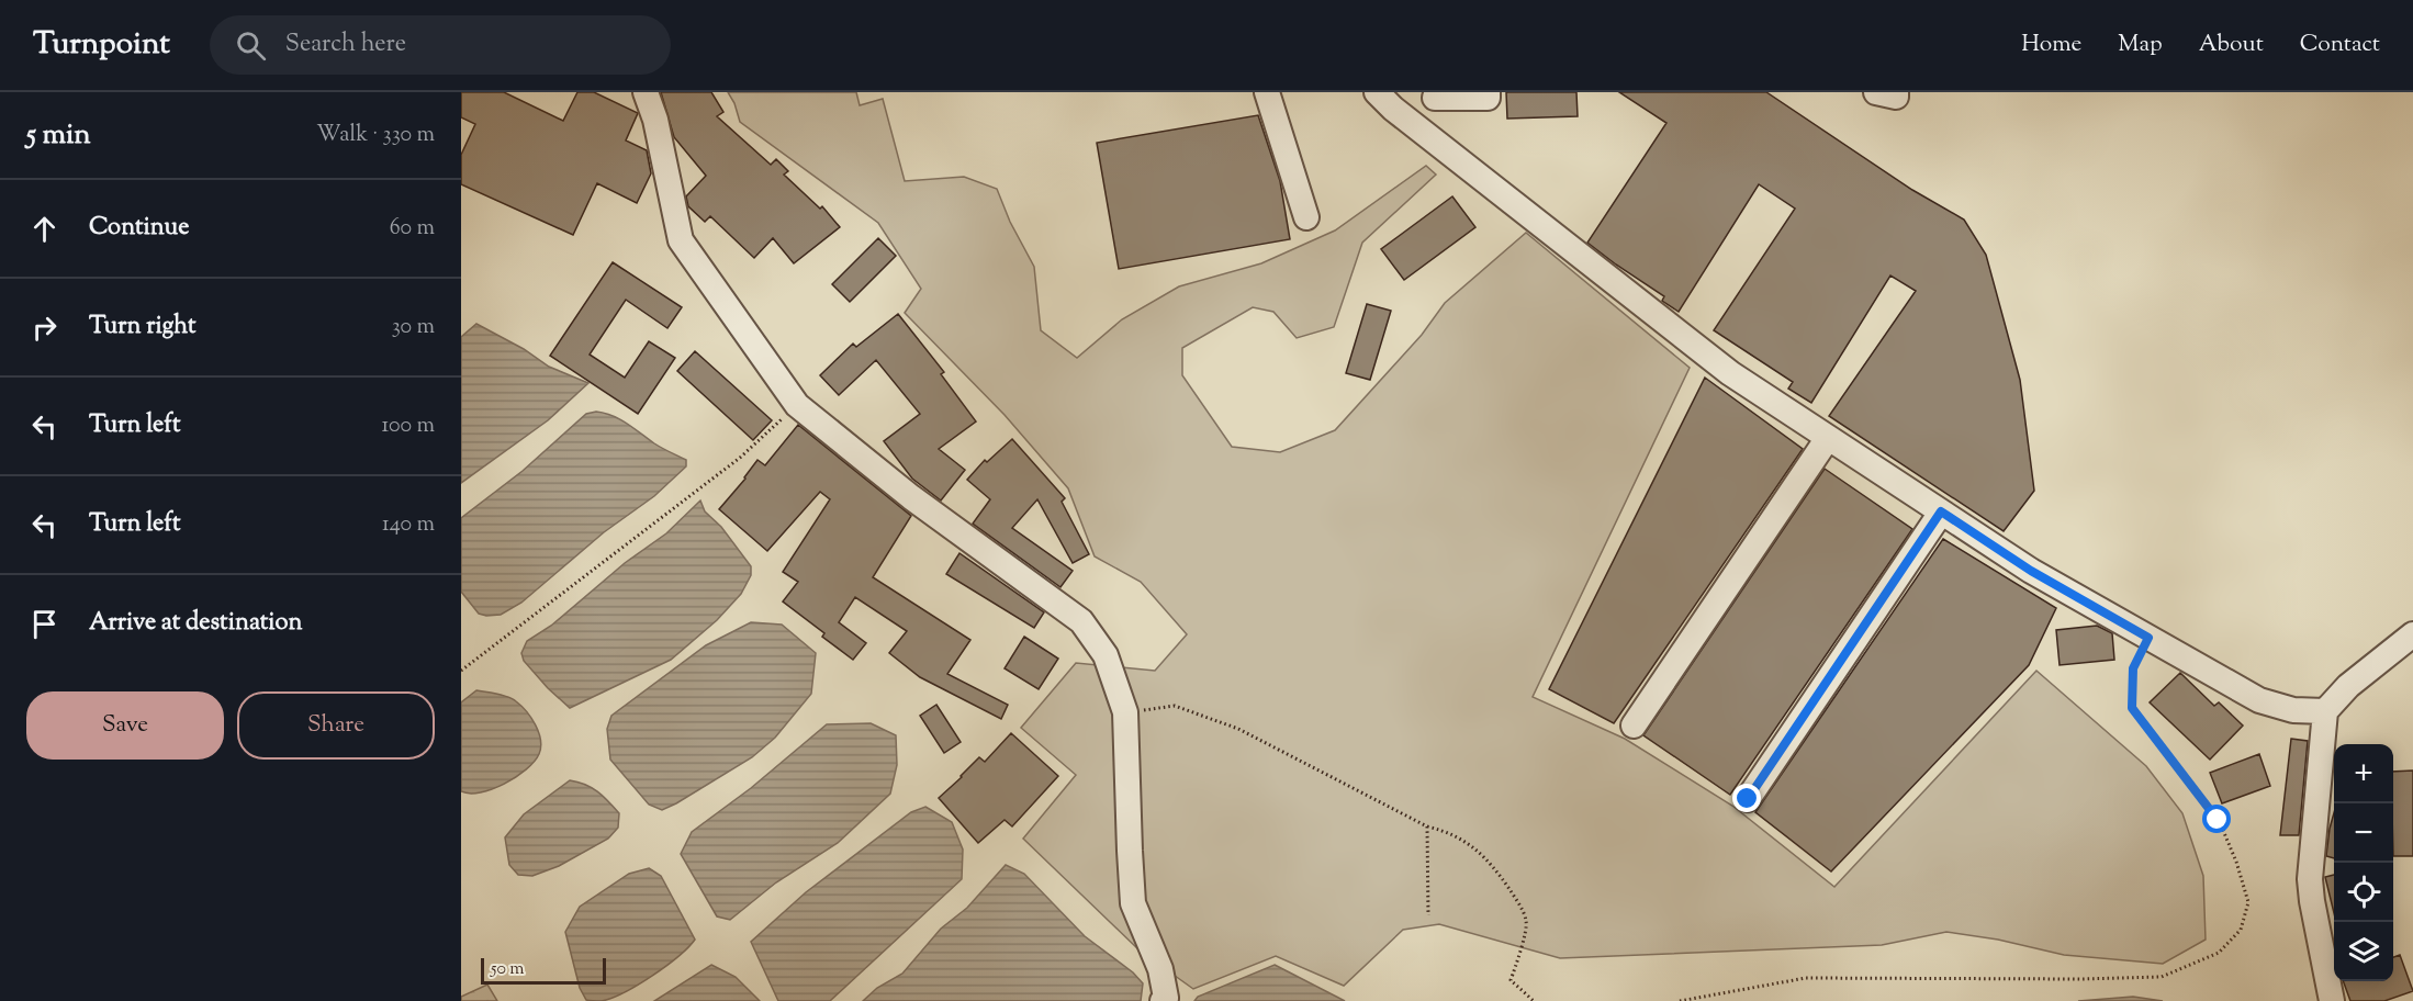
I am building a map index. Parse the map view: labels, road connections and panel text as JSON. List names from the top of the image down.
{
  "scale_bar": "50 m",
  "page": {
    "header": "Turnpoint",
    "search": "Search here",
    "nav": [
      "Home",
      "Map",
      "About",
      "Contact"
    ],
    "heading": ["5 min", "Walk · 330 m"],
    "list": [
      ["Continue", "60 m"],
      ["Turn right", "30 m"],
      ["Turn left", "100 m"],
      ["Turn left", "140 m"],
      "Arrive at destination"
    ],
    "buttons": ["Save", "Share"],
    "map_buttons": ["+", "−"],
    "scale": "50 m"
  }
}
